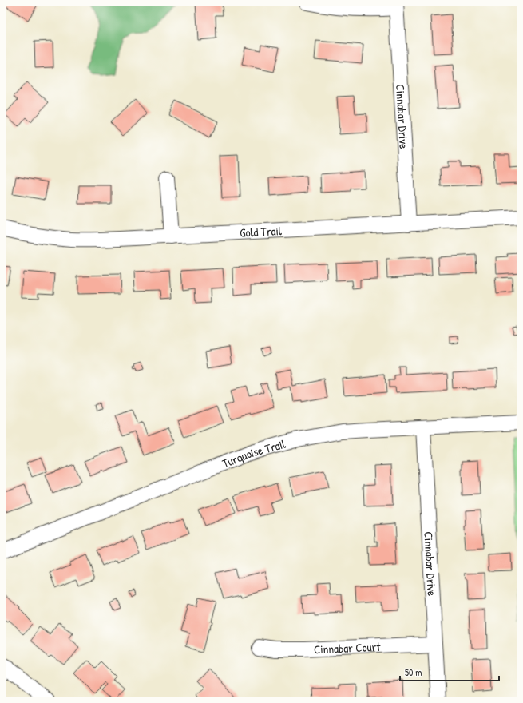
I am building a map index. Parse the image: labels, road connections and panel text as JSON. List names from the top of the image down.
{
  "streets": {
    "street": [
      "Cinnabar Drive",
      "Gold Trail",
      "Turquoise Trail",
      "Cinnabar Court"
    ]
  },
  "crossings": [
    ["Cinnabar Drive", "Gold Trail"],
    ["Cinnabar Drive", "Turquoise Trail"],
    ["Cinnabar Drive", "Cinnabar Court"]
  ],
  "scale_bar": "50 m"
}
